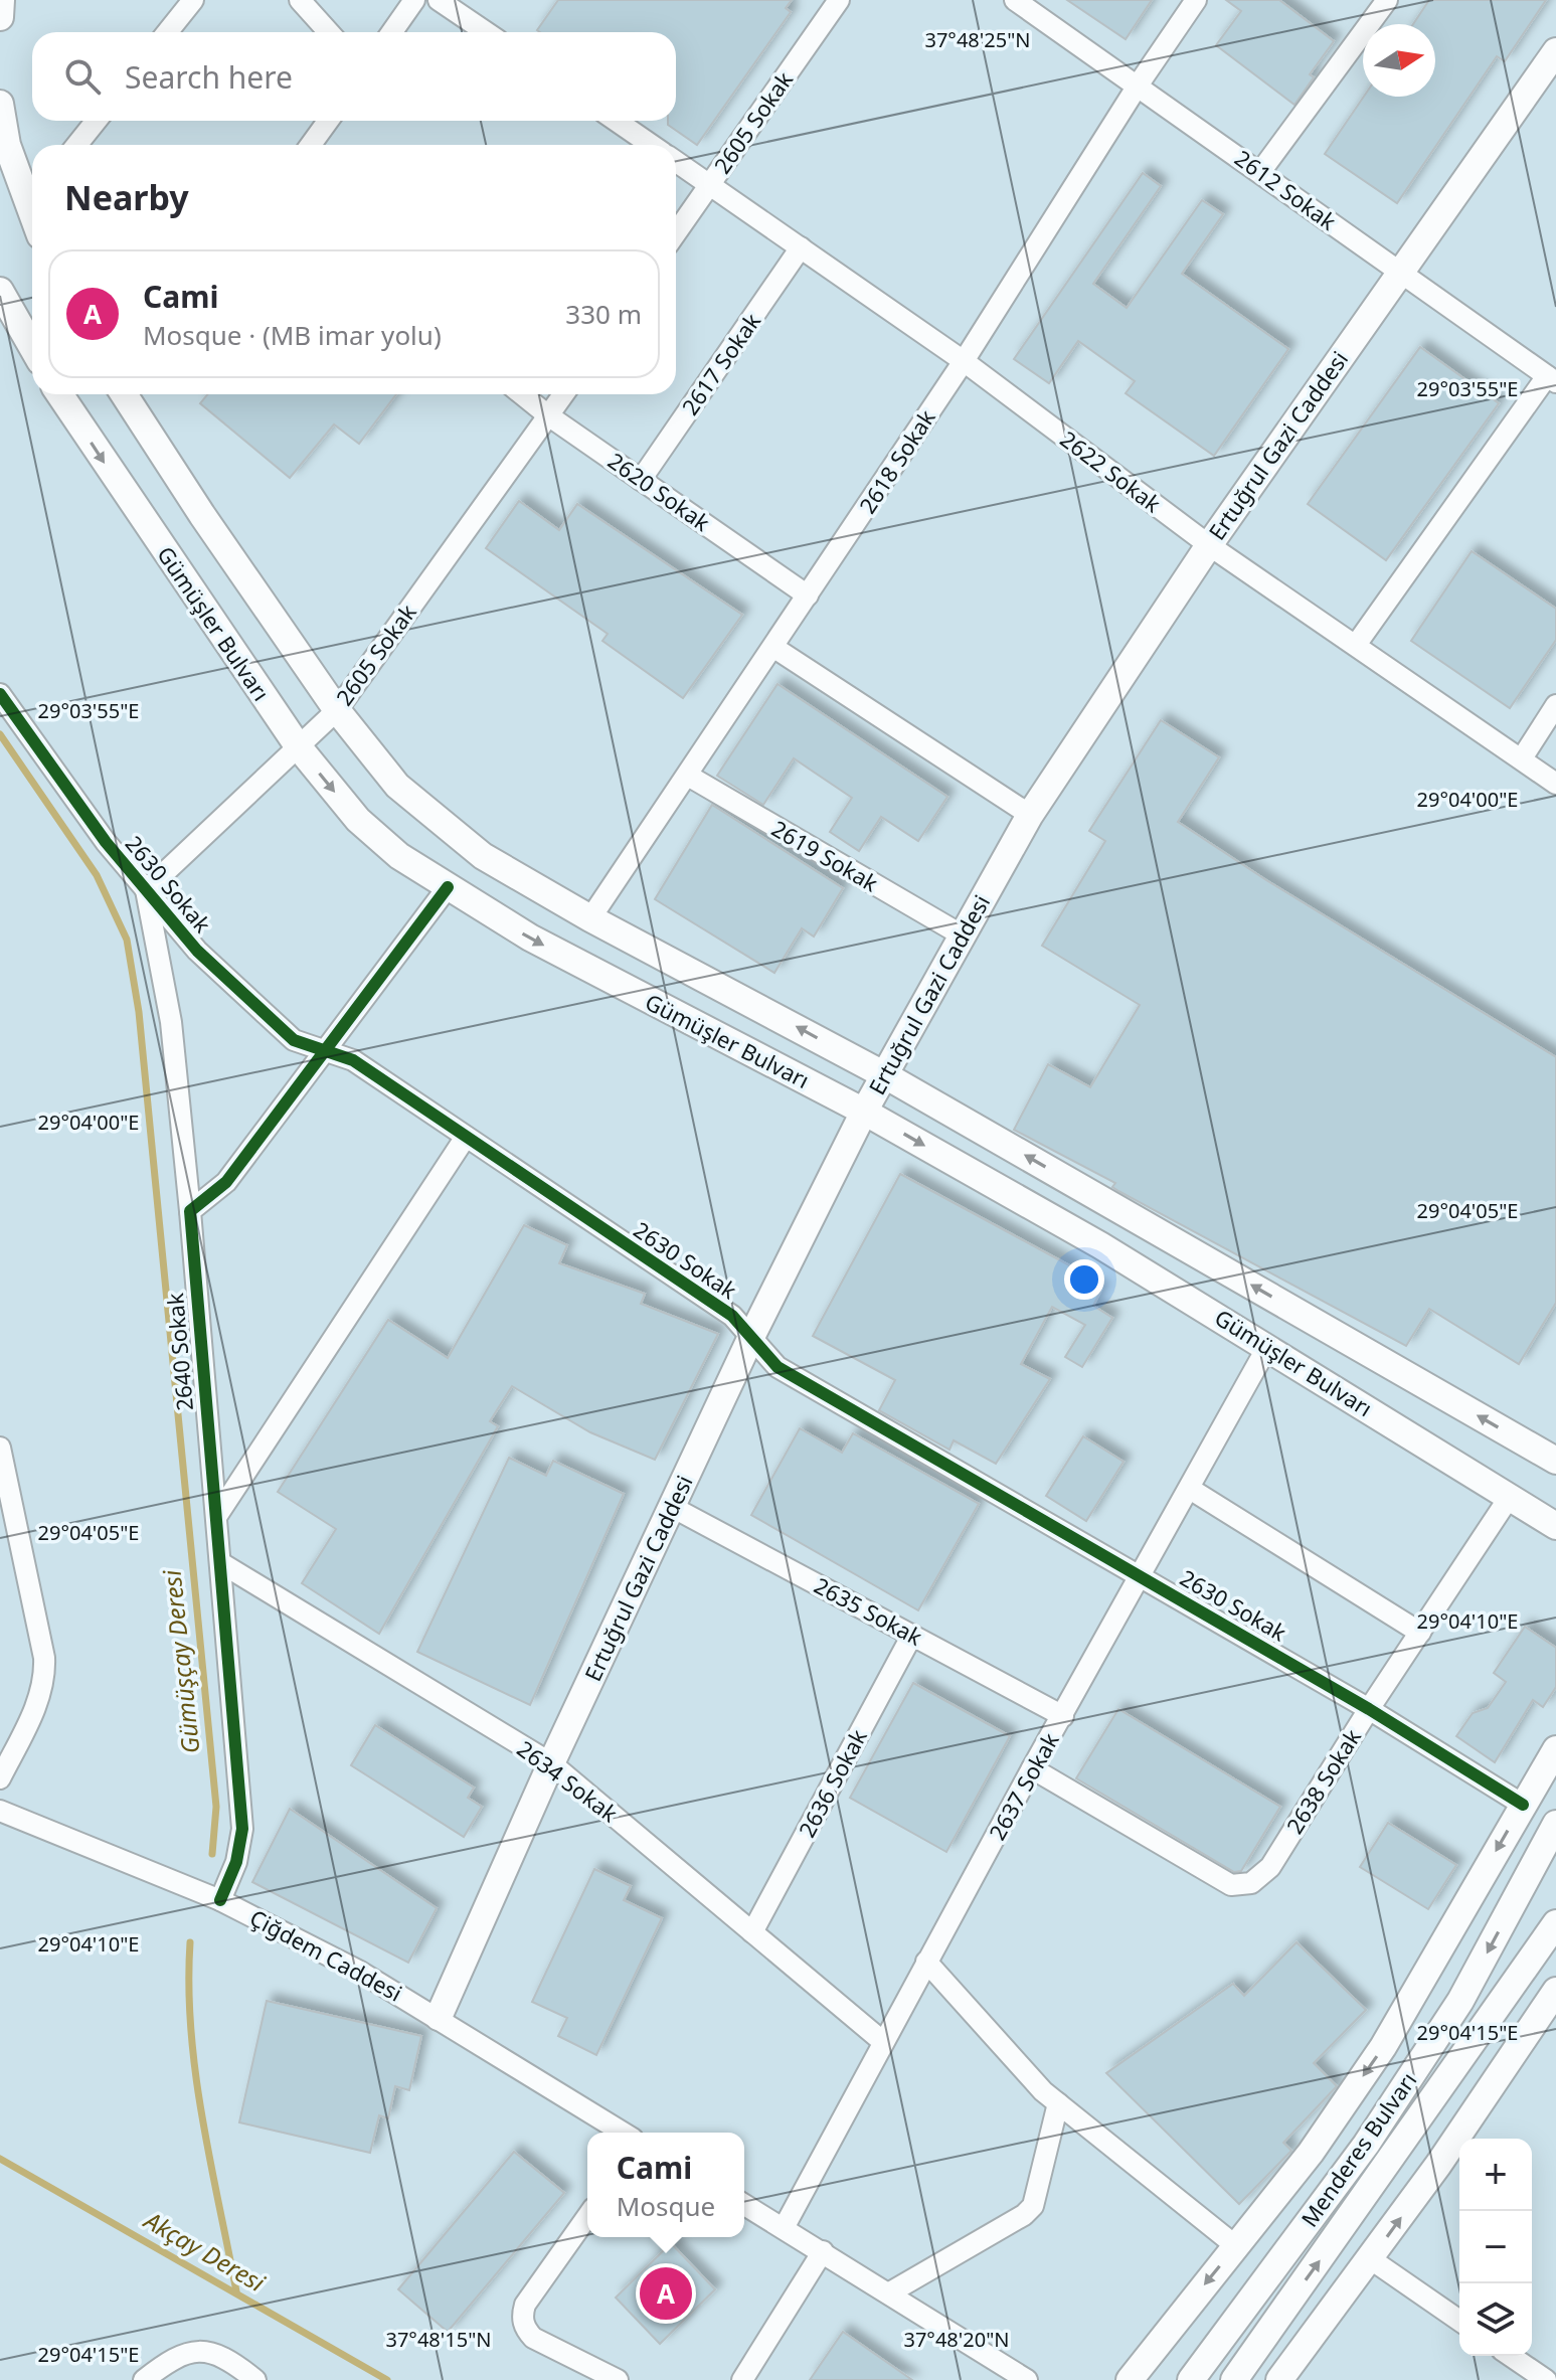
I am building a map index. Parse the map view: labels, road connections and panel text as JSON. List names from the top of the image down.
{
  "streets": {
    "main road": ["Ertuğrul Gazi Caddesi", "Gümüşler Bulvarı", "Menderes Bulvarı"],
    "street": [
      "2605 Sokak",
      "2612 Sokak",
      "2617 Sokak",
      "2618 Sokak",
      "2622 Sokak",
      "2620 Sokak",
      "2619 Sokak",
      "2630 Sokak",
      "2640 Sokak",
      "2635 Sokak",
      "2634 Sokak",
      "2638 Sokak",
      "2636 Sokak",
      "2637 Sokak",
      "Çiğdem Caddesi"
    ]
  },
  "crossings": [
    ["2605 Sokak", "2622 Sokak"],
    ["2605 Sokak", "2620 Sokak"],
    ["2605 Sokak", "Gümüşler Bulvarı"],
    ["2605 Sokak", "2630 Sokak"],
    ["2605 Sokak", "2640 Sokak"],
    ["2612 Sokak", "Ertuğrul Gazi Caddesi"],
    ["2612 Sokak", "2618 Sokak"],
    ["2617 Sokak", "2622 Sokak"],
    ["2617 Sokak", "2620 Sokak"],
    ["Ertuğrul Gazi Caddesi", "2622 Sokak"],
    ["Ertuğrul Gazi Caddesi", "Gümüşler Bulvarı"],
    ["Ertuğrul Gazi Caddesi", "2619 Sokak"],
    ["Ertuğrul Gazi Caddesi", "2630 Sokak"],
    ["Ertuğrul Gazi Caddesi", "2635 Sokak"],
    ["Ertuğrul Gazi Caddesi", "2634 Sokak"],
    ["Ertuğrul Gazi Caddesi", "Çiğdem Caddesi"],
    ["2618 Sokak", "2622 Sokak"],
    ["2618 Sokak", "2620 Sokak"],
    ["2618 Sokak", "Gümüşler Bulvarı"],
    ["2618 Sokak", "2619 Sokak"],
    ["Gümüşler Bulvarı", "2638 Sokak"],
    ["Gümüşler Bulvarı", "2637 Sokak"],
    ["2630 Sokak", "2640 Sokak"],
    ["2630 Sokak", "2638 Sokak"],
    ["2630 Sokak", "2637 Sokak"],
    ["2640 Sokak", "2634 Sokak"],
    ["2640 Sokak", "Çiğdem Caddesi"],
    ["2635 Sokak", "2636 Sokak"],
    ["2635 Sokak", "2637 Sokak"],
    ["2634 Sokak", "2636 Sokak"],
    ["2634 Sokak", "2637 Sokak"],
    ["2638 Sokak", "2637 Sokak"]
  ],
  "water": ["Gümüşçay Deresi", "Akçay Deresi"],
  "north": "right",
  "page": {
    "search": "Search here",
    "heading": "Nearby",
    "list": [
      {
        "mark": "A",
        "name": "Cami",
        "note": "Mosque · (MB imar yolu)",
        "value": "330 m"
      }
    ],
    "popup": ["Cami", "Mosque"],
    "map_buttons": ["+", "−"],
    "pins": "A"
  },
  "coordinates": [
    "37°48'25\"N",
    "29°03'55\"E",
    "29°04'00\"E",
    "29°04'05\"E",
    "29°04'10\"E",
    "29°04'15\"E",
    "37°48'15\"N",
    "37°48'20\"N"
  ]
}
